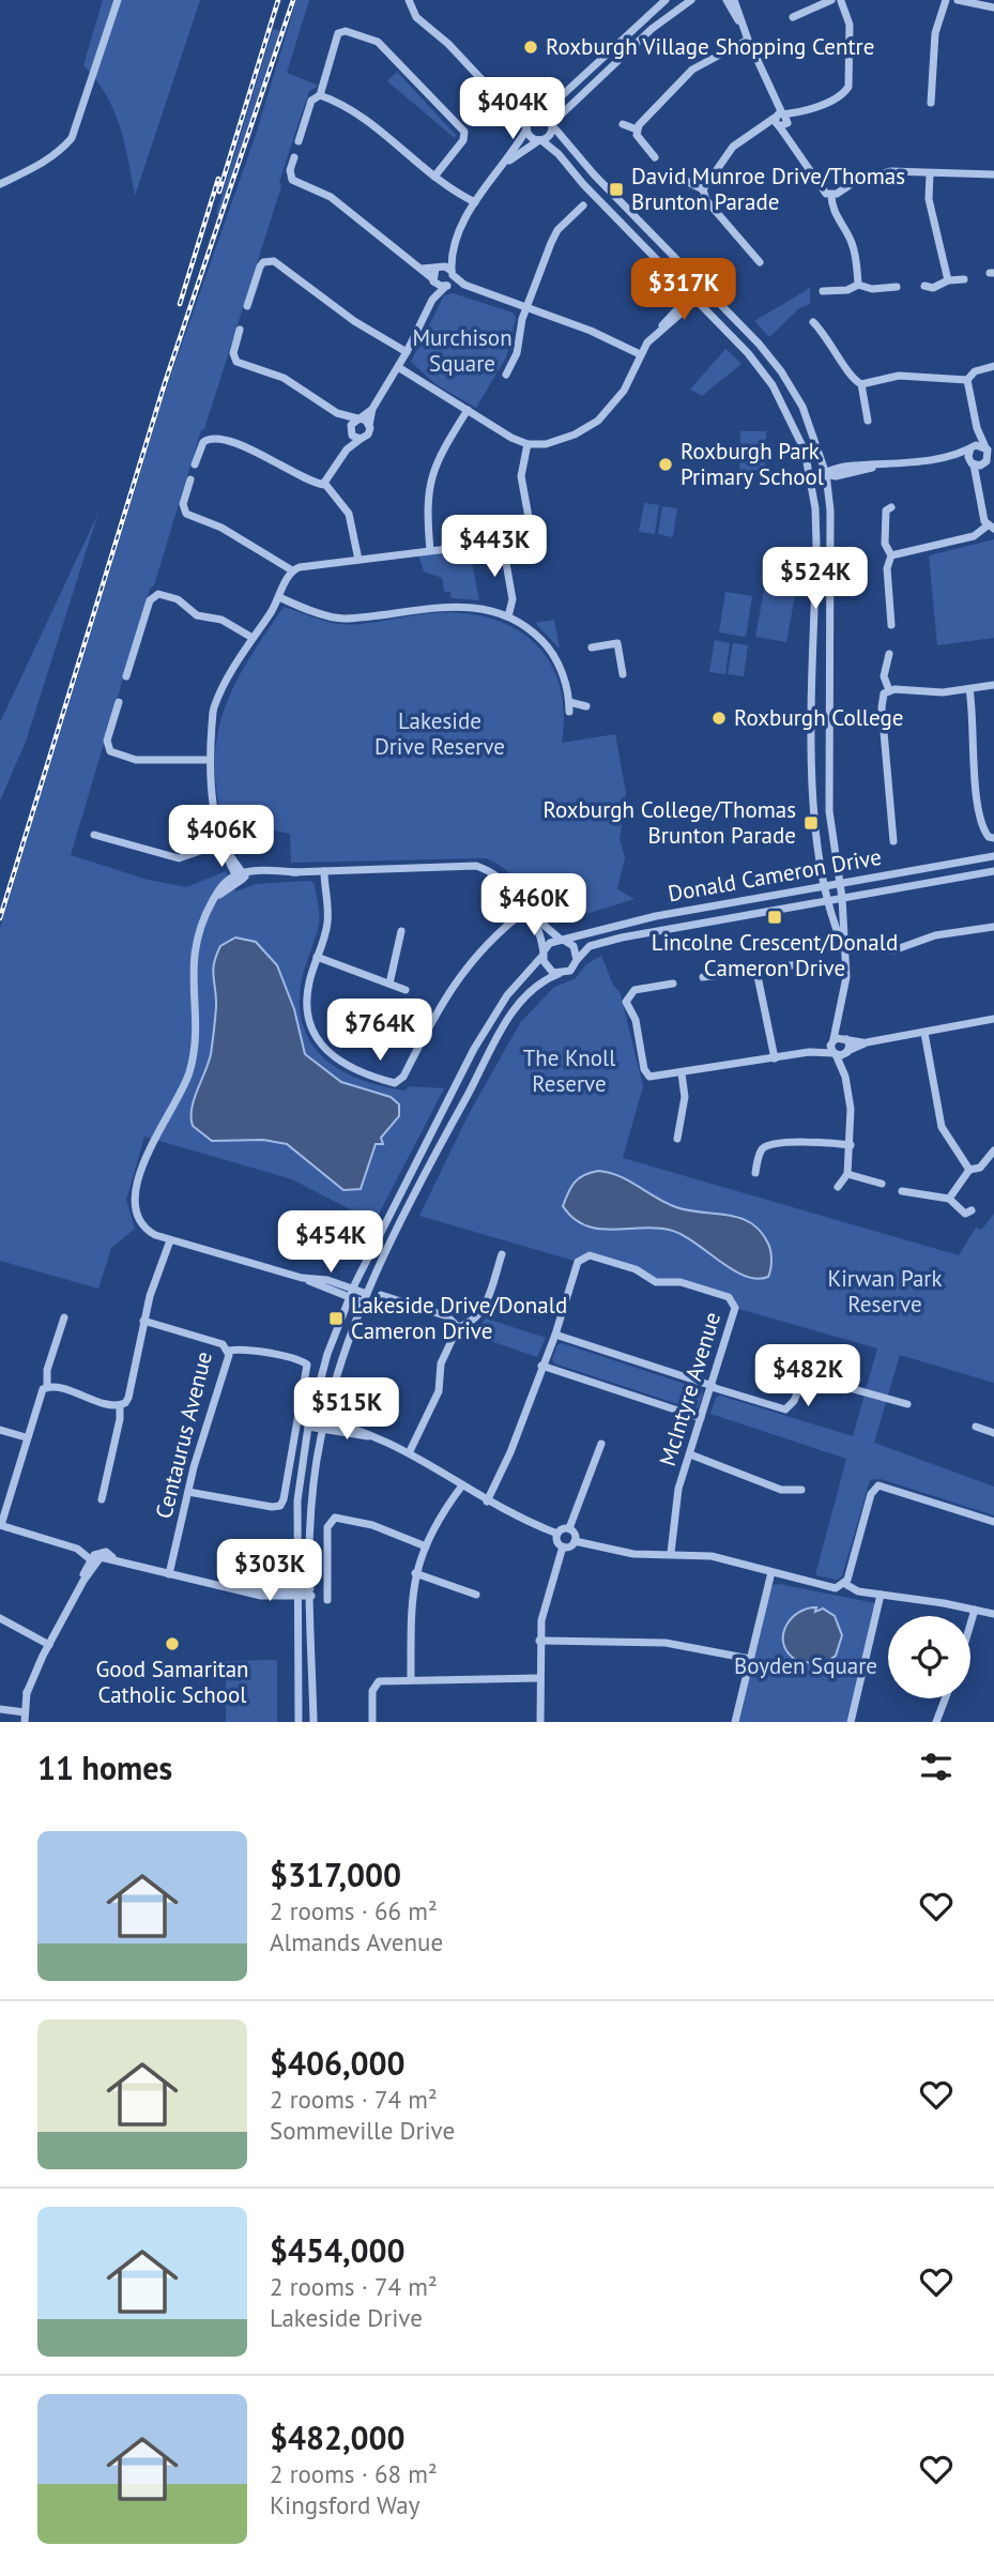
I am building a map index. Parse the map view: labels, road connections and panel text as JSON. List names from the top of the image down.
{
  "streets": {
    "street": ["Donald Cameron Drive", "McIntyre Avenue", "Centaurus Avenue"]
  },
  "parks": [
    "Murchison Square",
    "Lakeside Drive Reserve",
    "The Knoll Reserve",
    "Kirwan Park Reserve",
    "Boyden Square"
  ],
  "places": {
    "other": [
      "Roxburgh Village Shopping Centre",
      "Roxburgh Park Primary School",
      "Roxburgh College",
      "Good Samaritan Catholic School"
    ],
    "transit": [
      "David Munroe Drive/Thomas Brunton Parade",
      "Roxburgh College/Thomas Brunton Parade",
      "Lincolne Crescent/Donald Cameron Drive",
      "Lakeside Drive/Donald Cameron Drive"
    ]
  },
  "page": {
    "price": [
      "$404K",
      "$317K",
      "$443K",
      "$524K",
      "$406K",
      "$460K",
      "$764K",
      "$454K",
      "$482K",
      "$515K",
      "$303K"
    ],
    "heading": "11 homes",
    "list": [
      {
        "name": "$317,000",
        "note": "2 rooms · 66 m² · Almands Avenue"
      },
      {
        "name": "$406,000",
        "note": "2 rooms · 74 m² · Sommeville Drive"
      },
      {
        "name": "$454,000",
        "note": "2 rooms · 74 m² · Lakeside Drive"
      },
      {
        "name": "$482,000",
        "note": "2 rooms · 68 m² · Kingsford Way"
      }
    ]
  }
}
